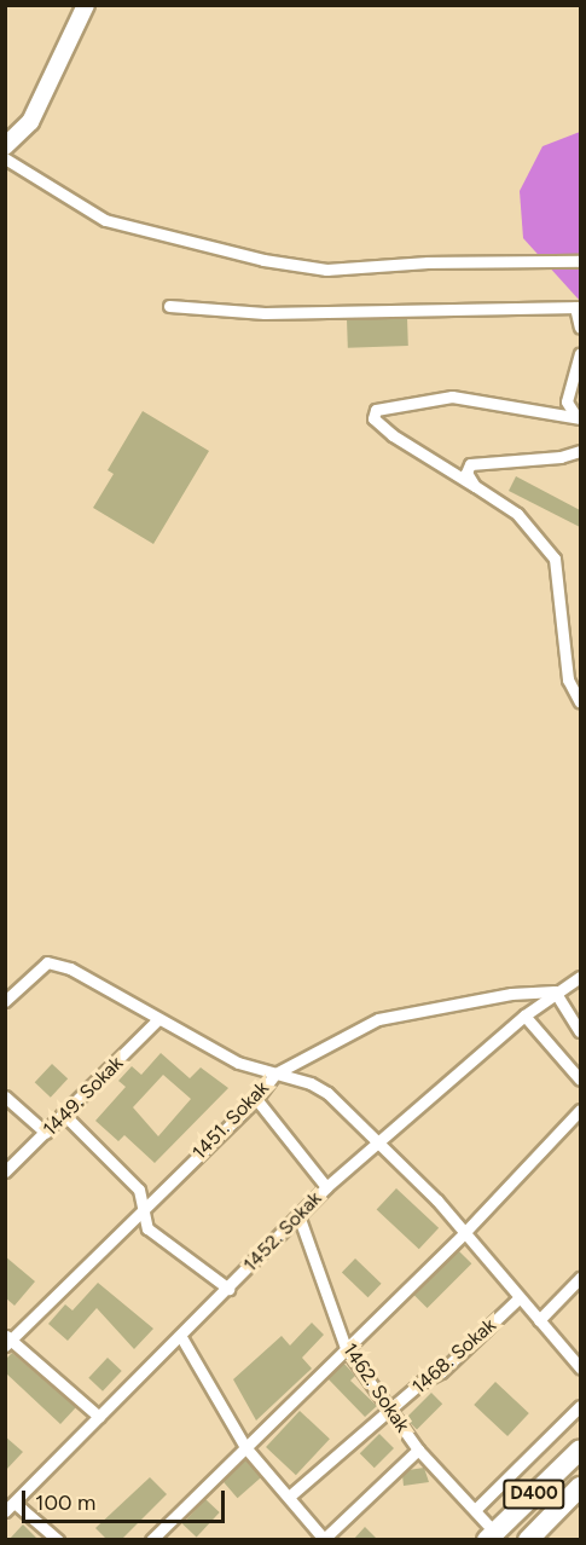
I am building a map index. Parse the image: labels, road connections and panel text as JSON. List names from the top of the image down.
{
  "streets": {
    "highway": ["D400"],
    "street": [
      "1449. Sokak",
      "1451. Sokak",
      "1452. Sokak",
      "1468. Sokak",
      "1462. Sokak"
    ]
  },
  "crossings": [
    ["1451. Sokak", "1452. Sokak"],
    ["1452. Sokak", "1462. Sokak"],
    ["1468. Sokak", "1462. Sokak"],
    ["1462. Sokak", "D400"]
  ],
  "scale_bar": "100 m"
}
